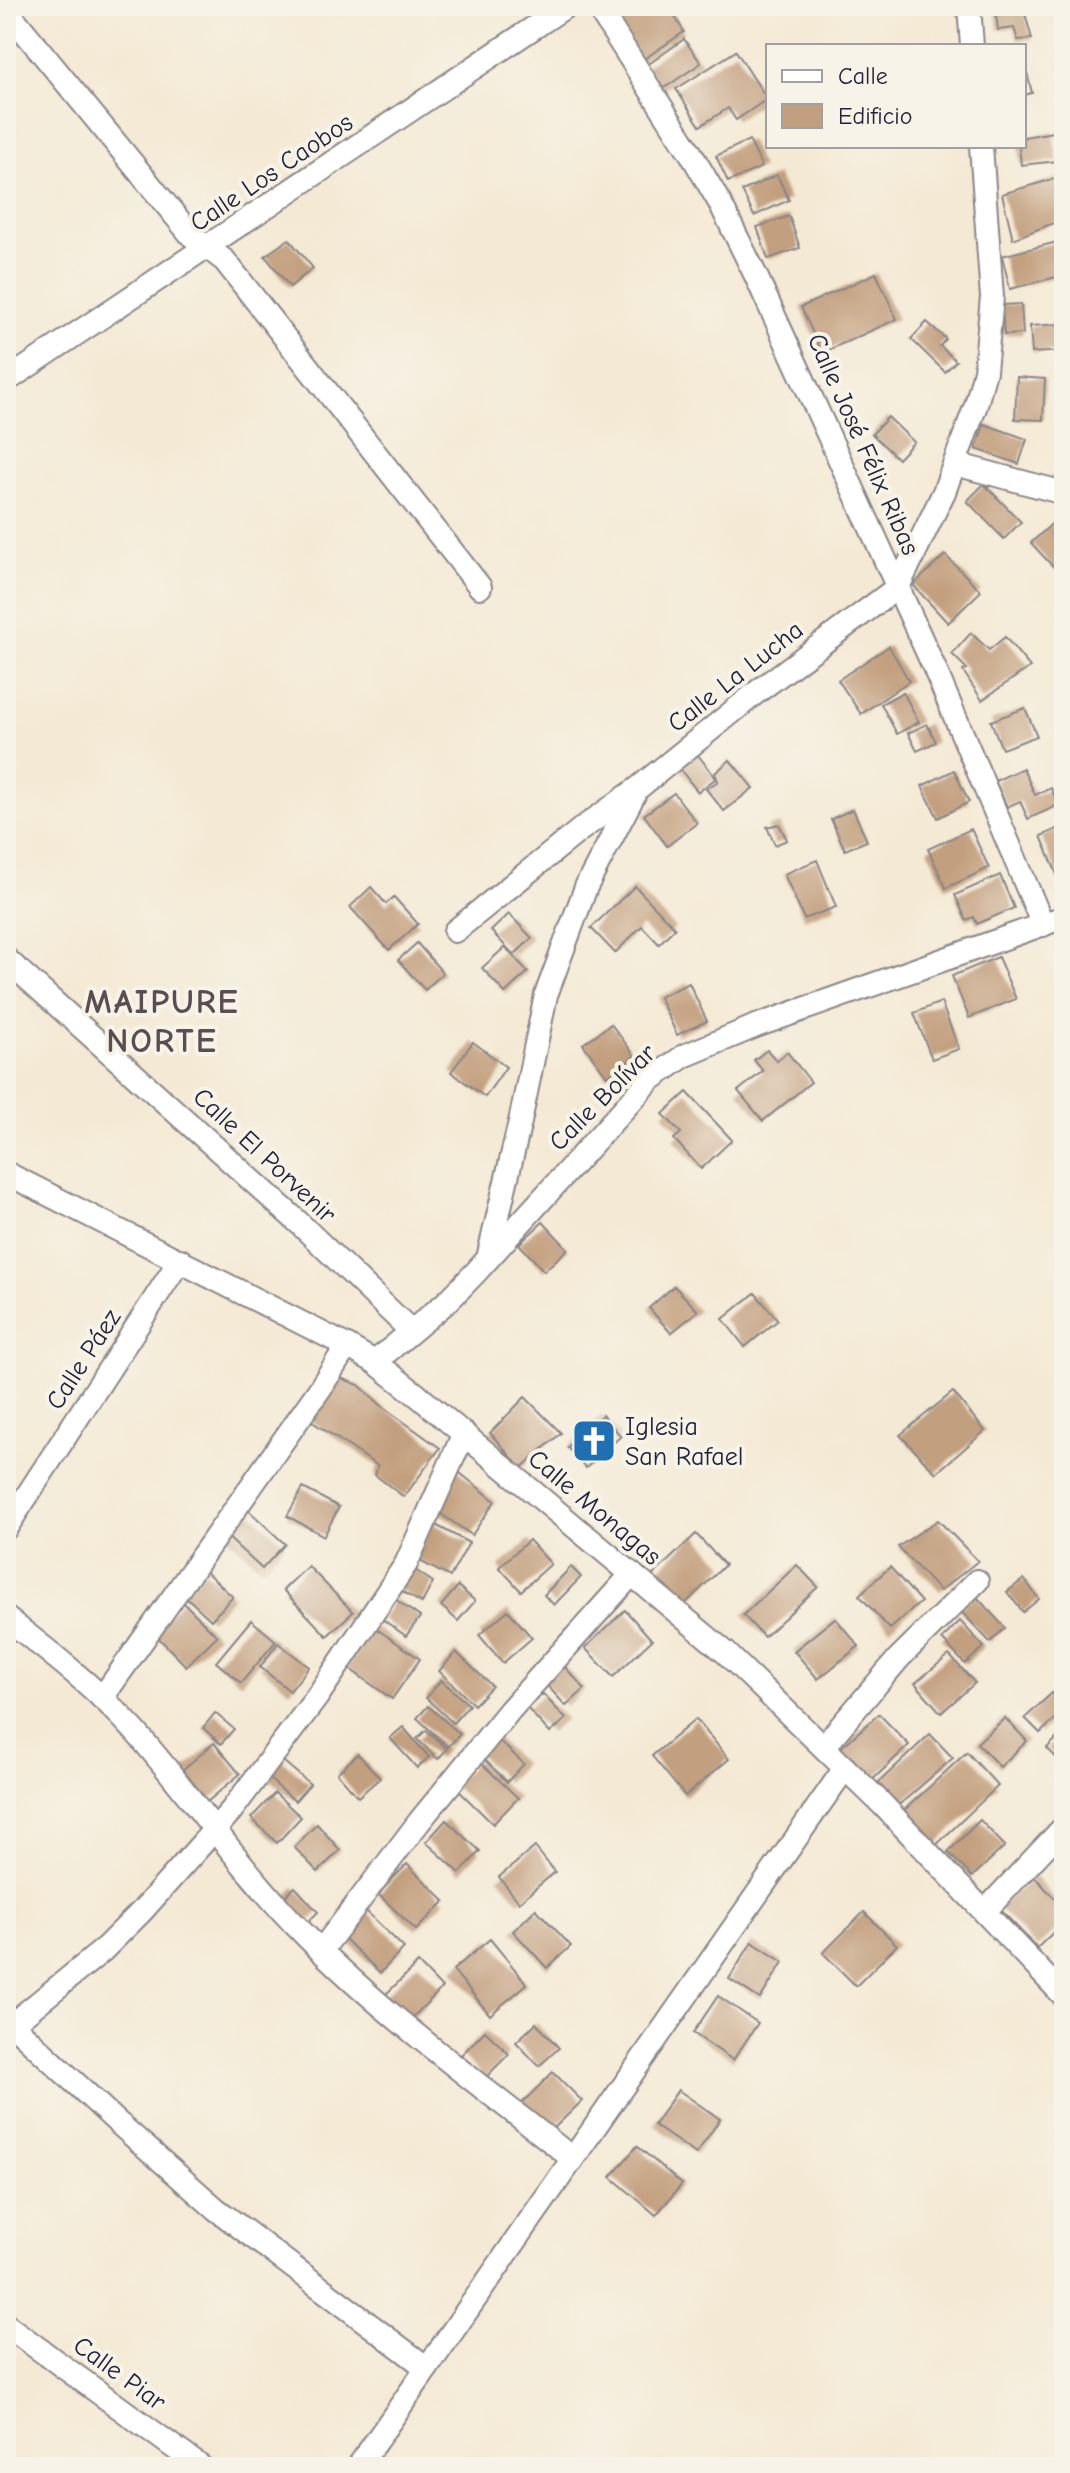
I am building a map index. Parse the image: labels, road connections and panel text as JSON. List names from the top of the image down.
{
  "streets": {
    "street": [
      "Calle Los Caobos",
      "Calle José Félix Ribas",
      "Calle La Lucha",
      "Calle Bolívar",
      "Calle El Porvenir",
      "Calle Páez",
      "Calle Monagas",
      "Calle Piar"
    ]
  },
  "crossings": [
    ["Calle José Félix Ribas", "Calle La Lucha"],
    ["Calle José Félix Ribas", "Calle Bolívar"],
    ["Calle La Lucha", "Calle Bolívar"],
    ["Calle Bolívar", "Calle El Porvenir"],
    ["Calle Bolívar", "Calle Monagas"],
    ["Calle Páez", "Calle Monagas"]
  ],
  "districts": ["MAIPURE NORTE"],
  "places": {
    "church": ["Iglesia San Rafael"]
  },
  "legend": ["Calle", "Edificio"]
}
